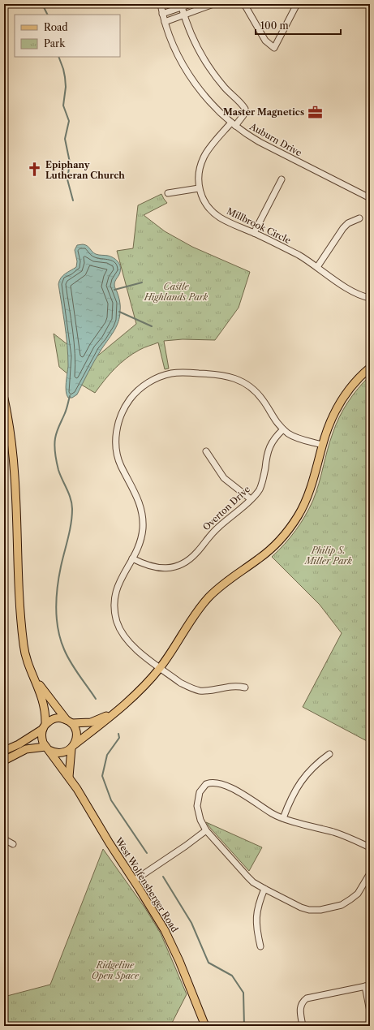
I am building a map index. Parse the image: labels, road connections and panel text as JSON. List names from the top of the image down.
{
  "streets": {
    "main road": ["West Wolfensberger Road"],
    "street": ["Auburn Drive", "Millbrook Circle", "Overton Drive"]
  },
  "crossings": [
    ["Auburn Drive", "Millbrook Circle"]
  ],
  "parks": ["Castle Highlands Park", "Philip S. Miller Park", "Ridgeline Open Space"],
  "places": {
    "office": ["Master Magnetics"],
    "church": ["Epiphany Lutheran Church"]
  },
  "legend": ["Road", "Park"],
  "scale_bar": "100 m"
}
